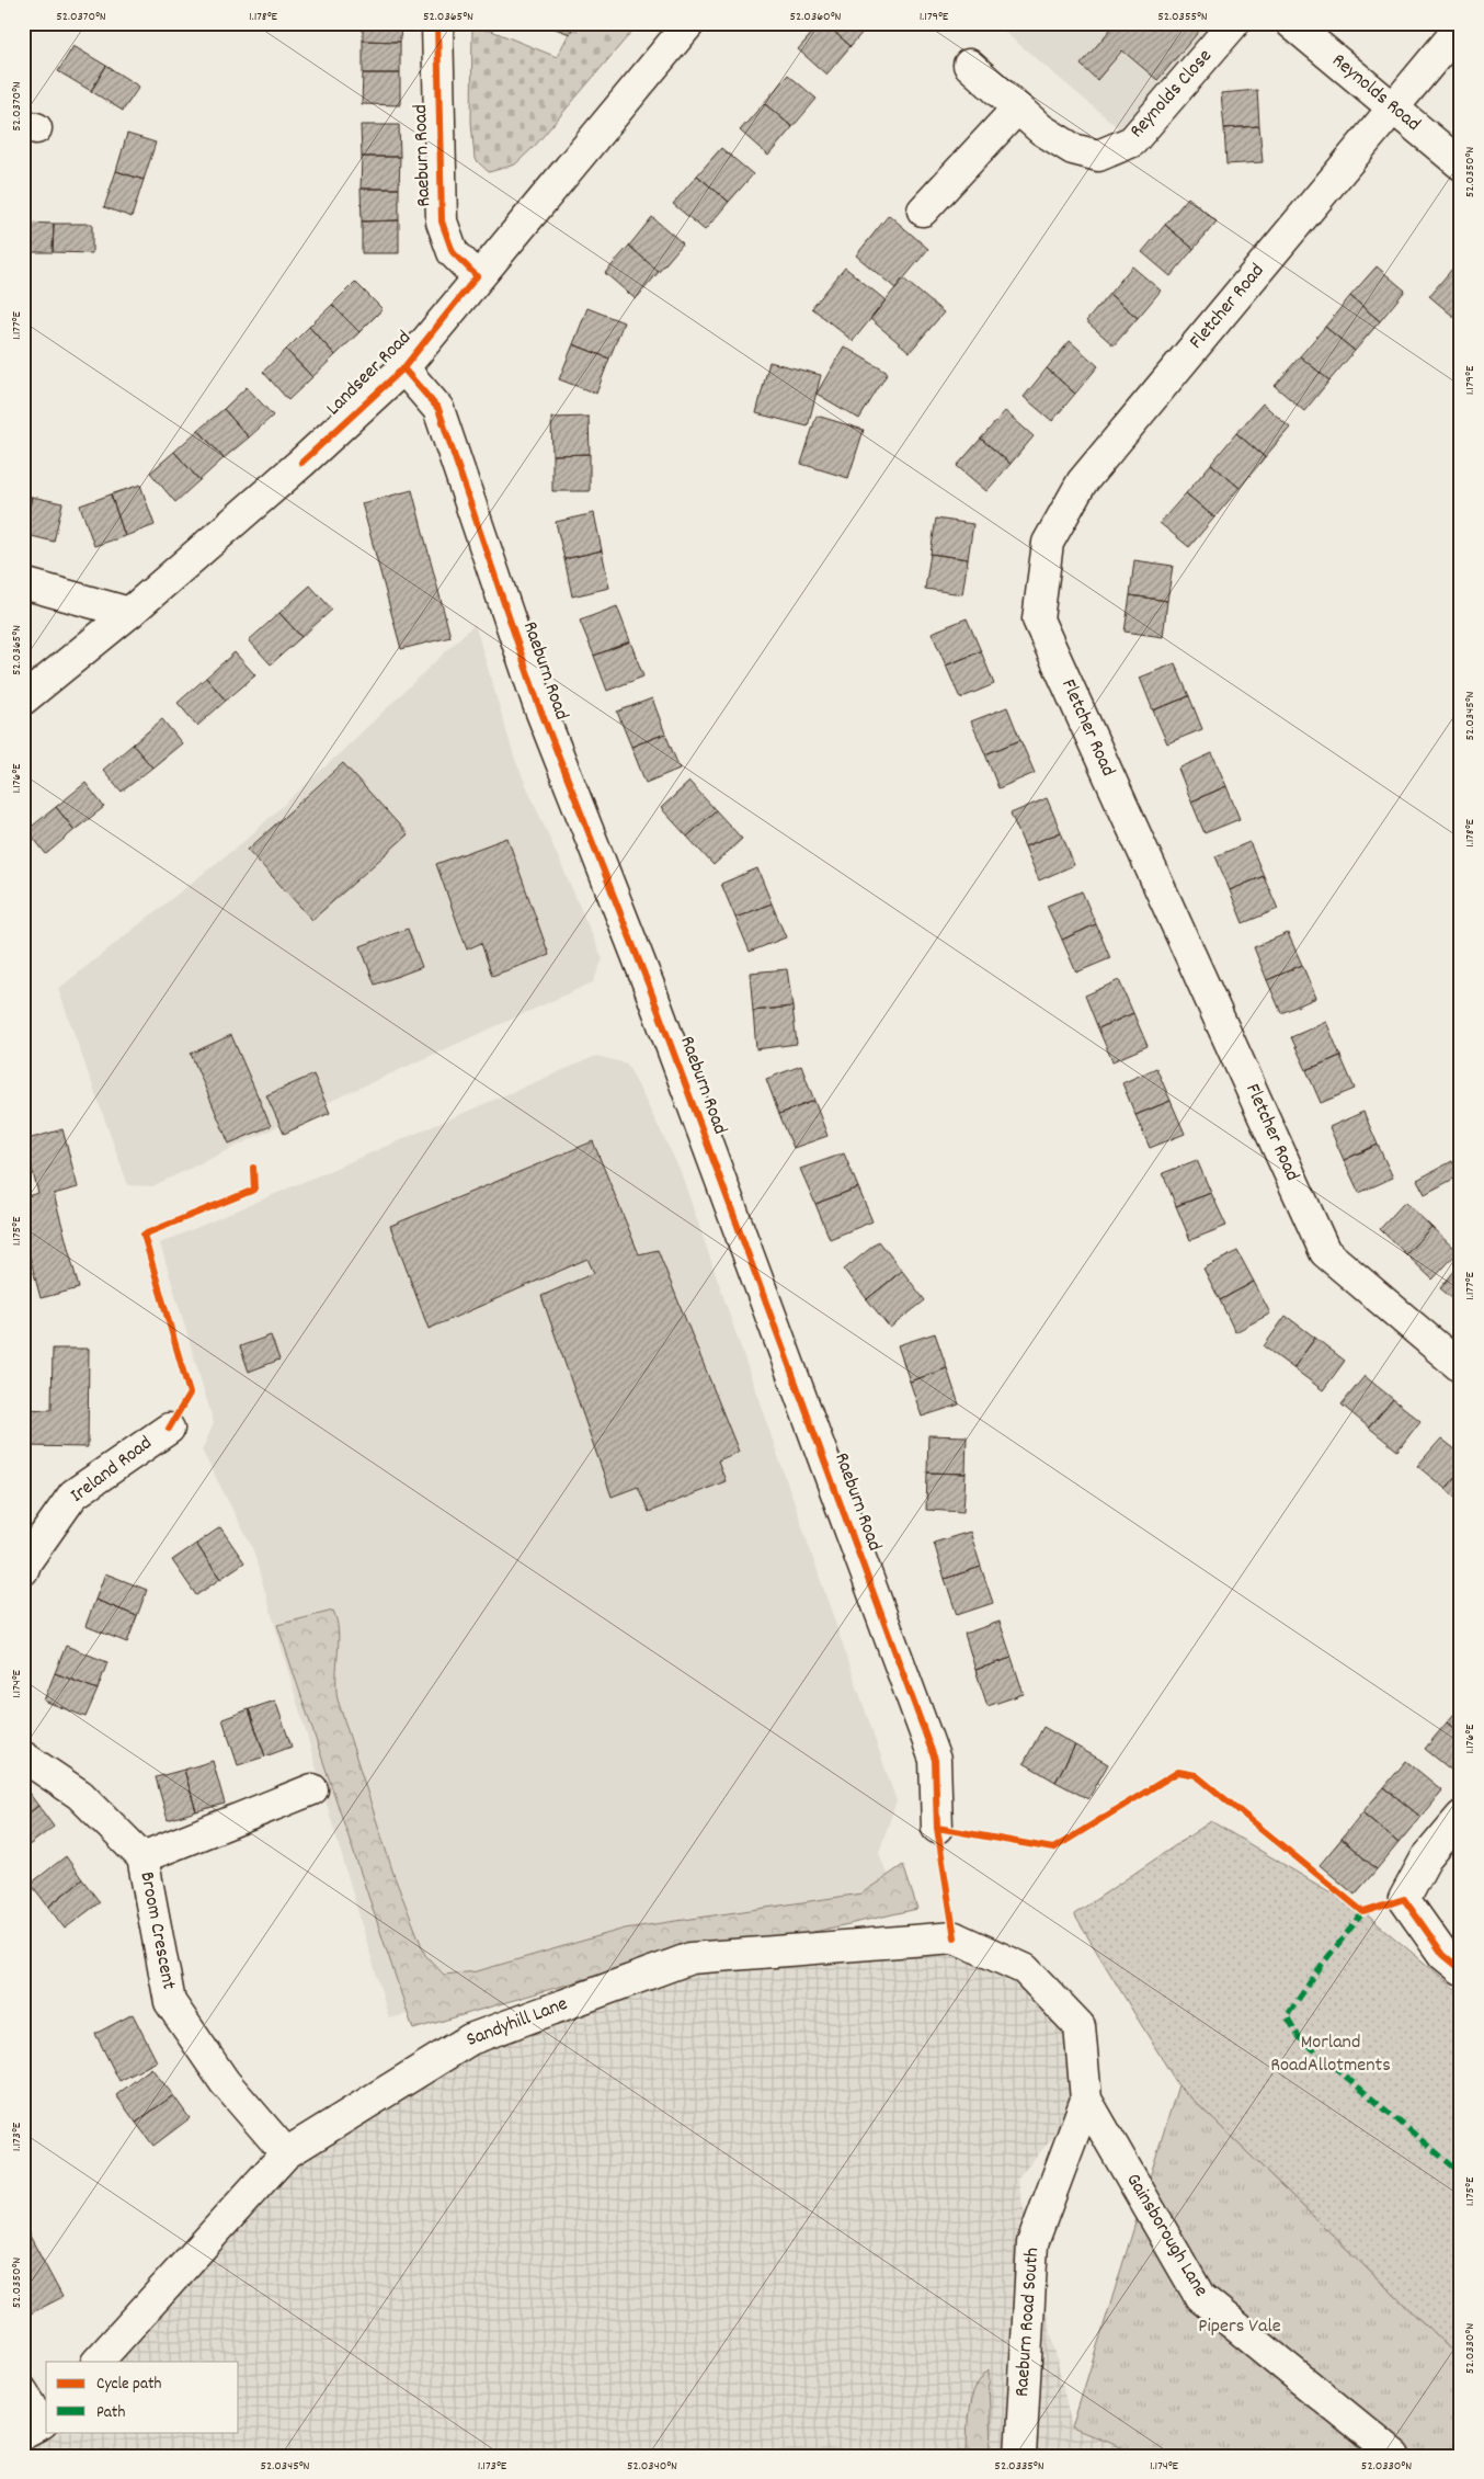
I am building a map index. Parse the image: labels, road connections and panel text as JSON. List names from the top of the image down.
{
  "streets": {
    "street": [
      "Reynolds Road",
      "Reynolds Close",
      "Raeburn Road",
      "Fletcher Road",
      "Landseer Road",
      "Ireland Road",
      "Broom Crescent",
      "Sandyhill Lane",
      "Gainsborough Lane",
      "Raeburn Road South"
    ]
  },
  "crossings": [
    ["Reynolds Road", "Fletcher Road"],
    ["Raeburn Road", "Landseer Road"],
    ["Broom Crescent", "Sandyhill Lane"],
    ["Sandyhill Lane", "Raeburn Road South"],
    ["Gainsborough Lane", "Raeburn Road South"]
  ],
  "parks": ["Morland RoadAllotments", "Pipers Vale"],
  "legend": ["Cycle path", "Path"],
  "coordinates": [
    "52.0370°N",
    "1.178°E",
    "52.0365°N",
    "52.0360°N",
    "1.179°E",
    "52.0355°N",
    "52.0350°N",
    "1.177°E",
    "52.0345°N",
    "1.176°E",
    "1.175°E",
    "1.174°E",
    "1.173°E",
    "52.0330°N",
    "52.0340°N",
    "52.0335°N"
  ]
}
